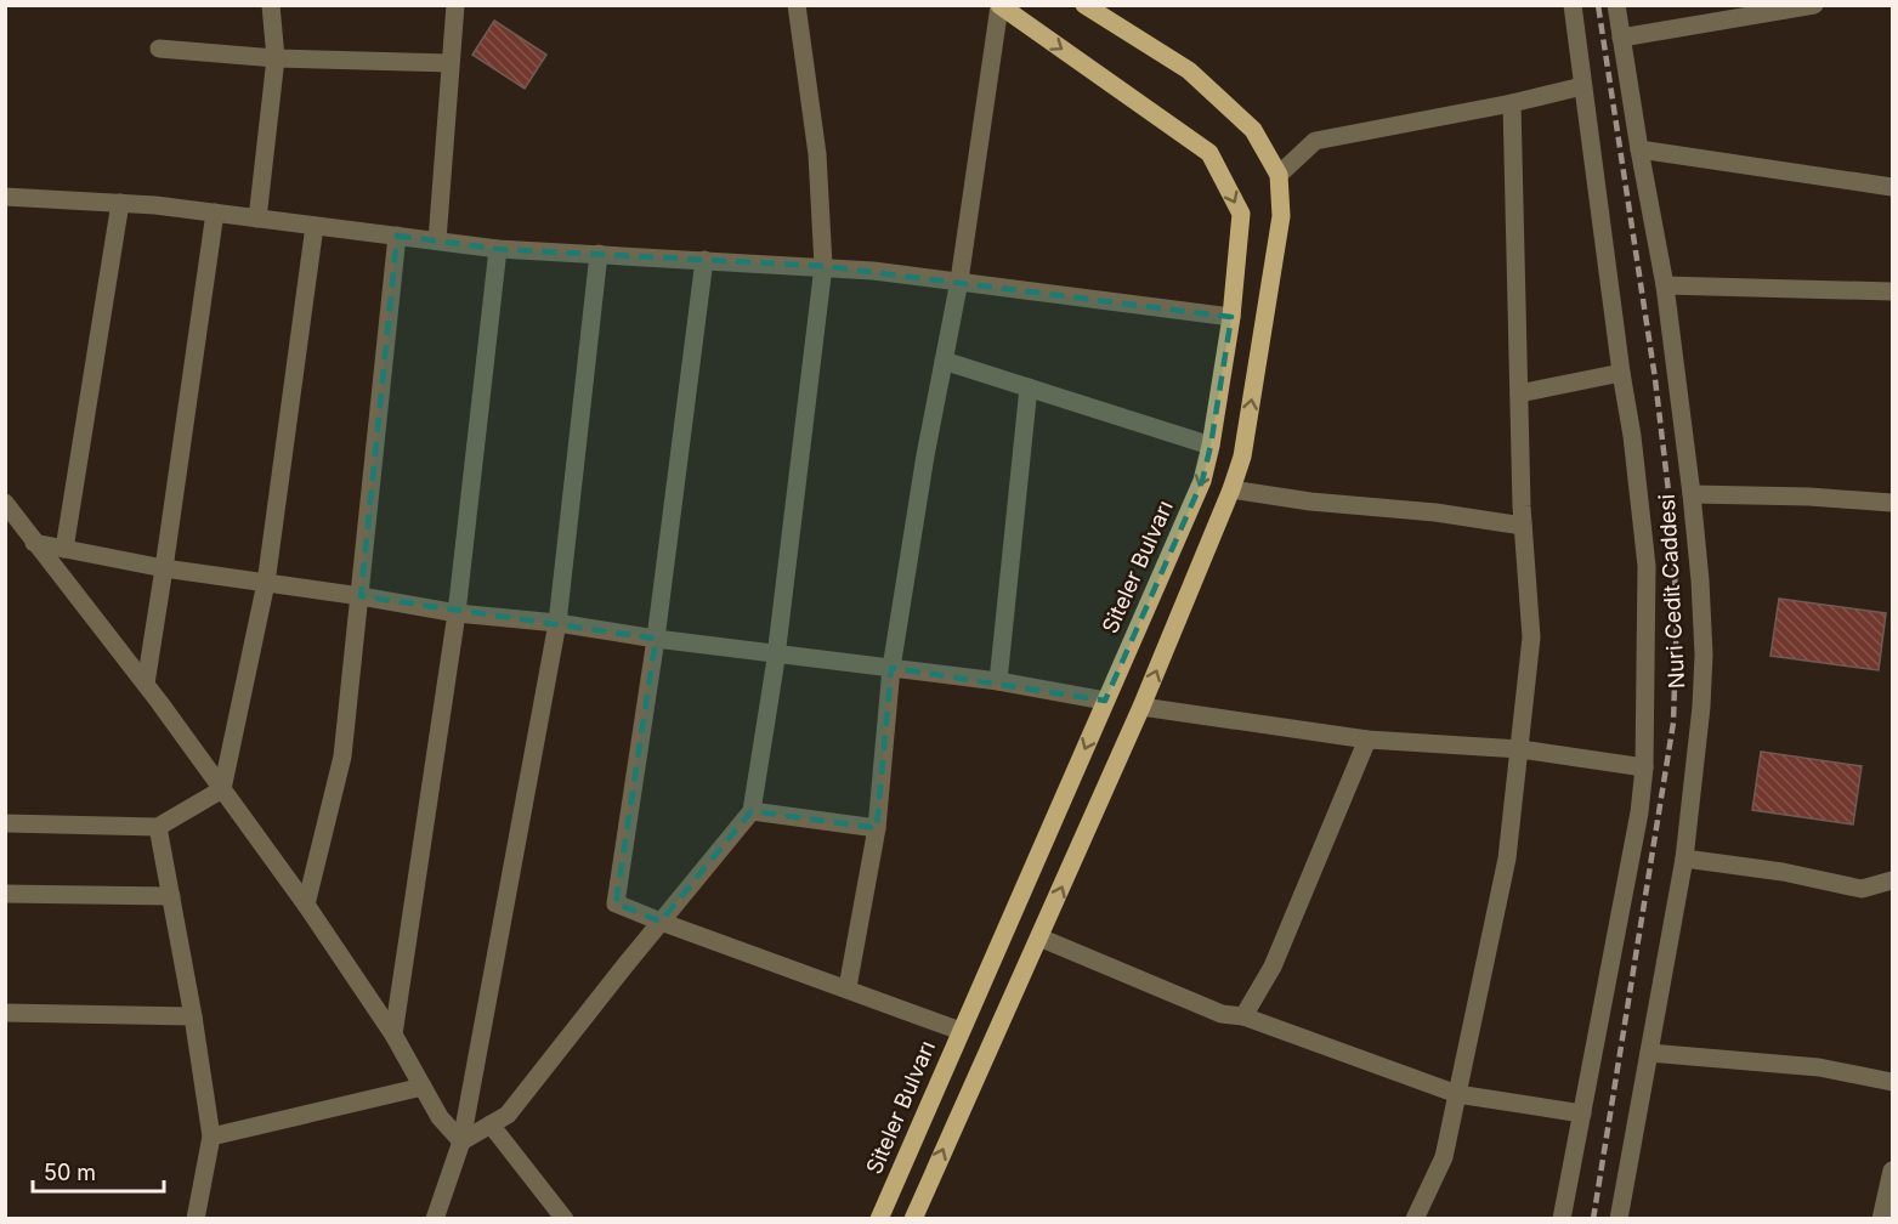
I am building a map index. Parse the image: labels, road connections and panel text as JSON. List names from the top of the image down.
{
  "streets": {
    "main road": ["Siteler Bulvarı"],
    "street": ["Nuri Cedit Caddesi"]
  },
  "scale_bar": "50 m"
}
